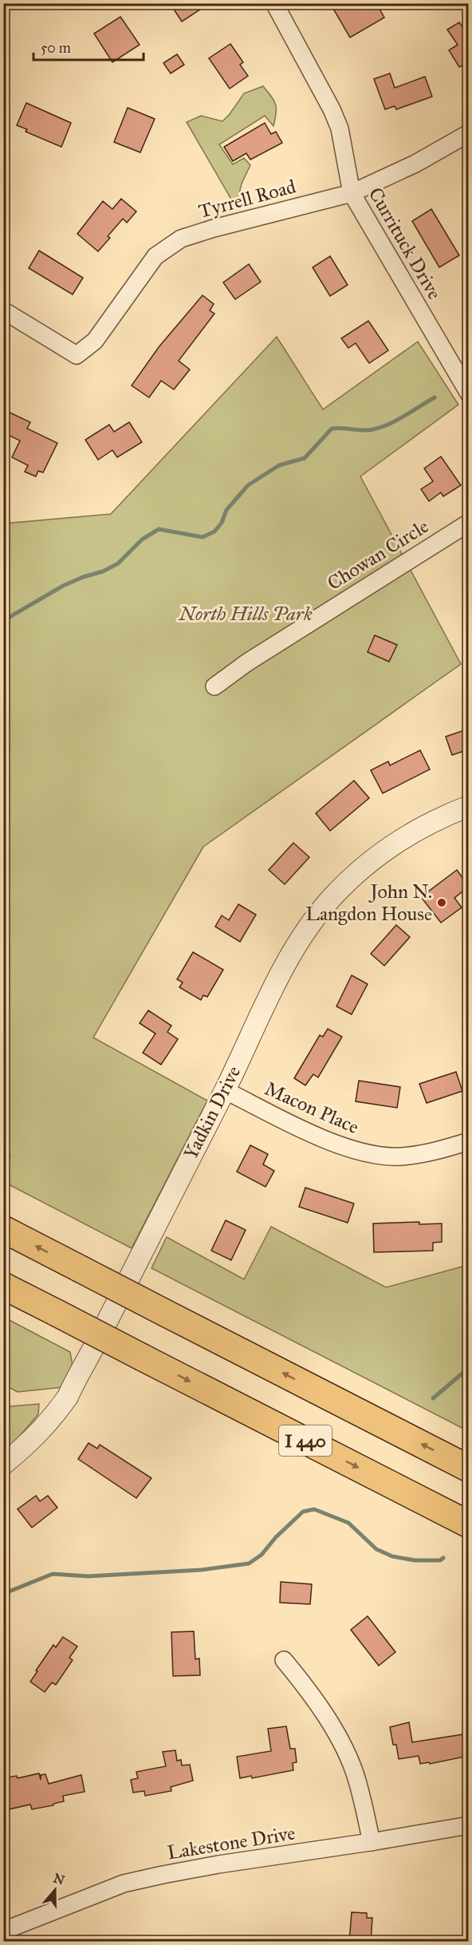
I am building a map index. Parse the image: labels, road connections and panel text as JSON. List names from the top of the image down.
{
  "streets": {
    "highway": ["I 440"],
    "street": [
      "Tyrrell Road",
      "Currituck Drive",
      "Chowan Circle",
      "Macon Place",
      "Yadkin Drive",
      "Lakestone Drive"
    ]
  },
  "crossings": [
    ["Tyrrell Road", "Currituck Drive"],
    ["Macon Place", "Yadkin Drive"]
  ],
  "parks": ["North Hills Park"],
  "places": ["John N. Langdon House"],
  "scale_bar": "50 m",
  "north": "top"
}
